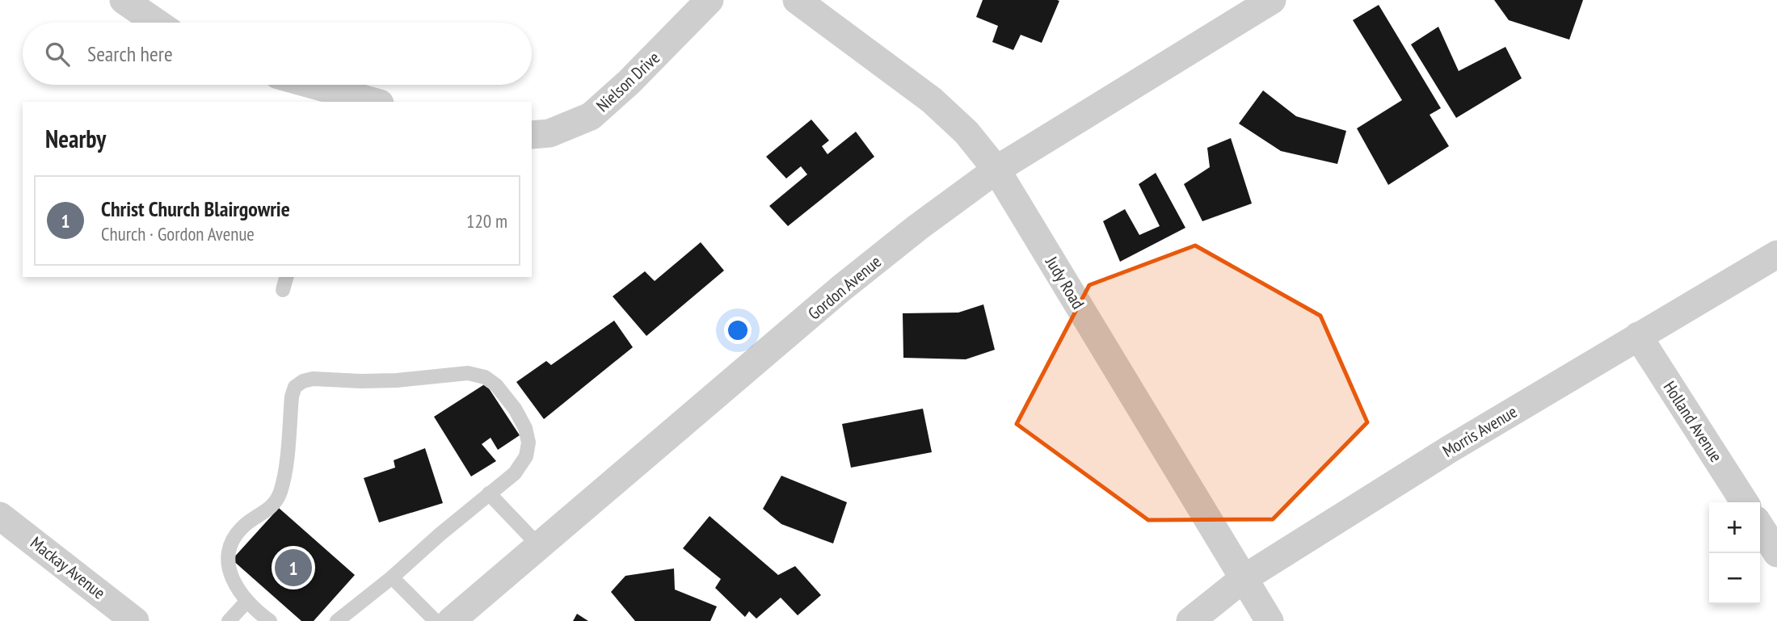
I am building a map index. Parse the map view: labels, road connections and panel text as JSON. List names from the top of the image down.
{
  "streets": {
    "street": [
      "Nielson Drive",
      "Judy Road",
      "Gordon Avenue",
      "Holland Avenue",
      "Morris Avenue",
      "Mackay Avenue"
    ]
  },
  "crossings": [
    ["Judy Road", "Gordon Avenue"],
    ["Judy Road", "Morris Avenue"],
    ["Holland Avenue", "Morris Avenue"]
  ],
  "page": {
    "search": "Search here",
    "heading": "Nearby",
    "list": [
      {
        "mark": "1",
        "name": "Christ Church Blairgowrie",
        "note": "Church · Gordon Avenue",
        "value": "120 m"
      }
    ],
    "map_buttons": ["+", "−"],
    "pins": "1"
  }
}
